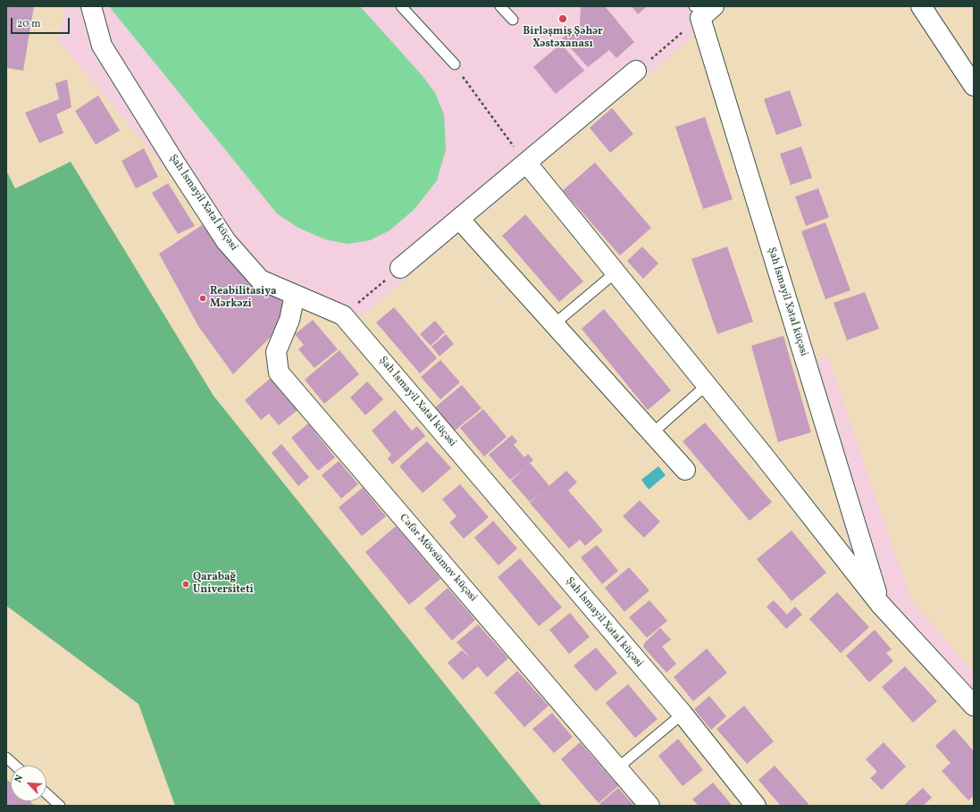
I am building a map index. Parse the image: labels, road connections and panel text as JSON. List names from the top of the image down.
{
  "streets": {
    "street": ["Şah İsmayil Xətaİ küçəsi", "Cəfər Mövsümov küçəsi"]
  },
  "crossings": [
    ["Şah İsmayil Xətaİ küçəsi", "Cəfər Mövsümov küçəsi"]
  ],
  "places": ["Birləşmiş Şəhər Xəstəxanası", "Reabilitasiya Mərkəzi", "Qarabağ Universiteti"],
  "scale_bar": "20 m",
  "north": "top left"
}
